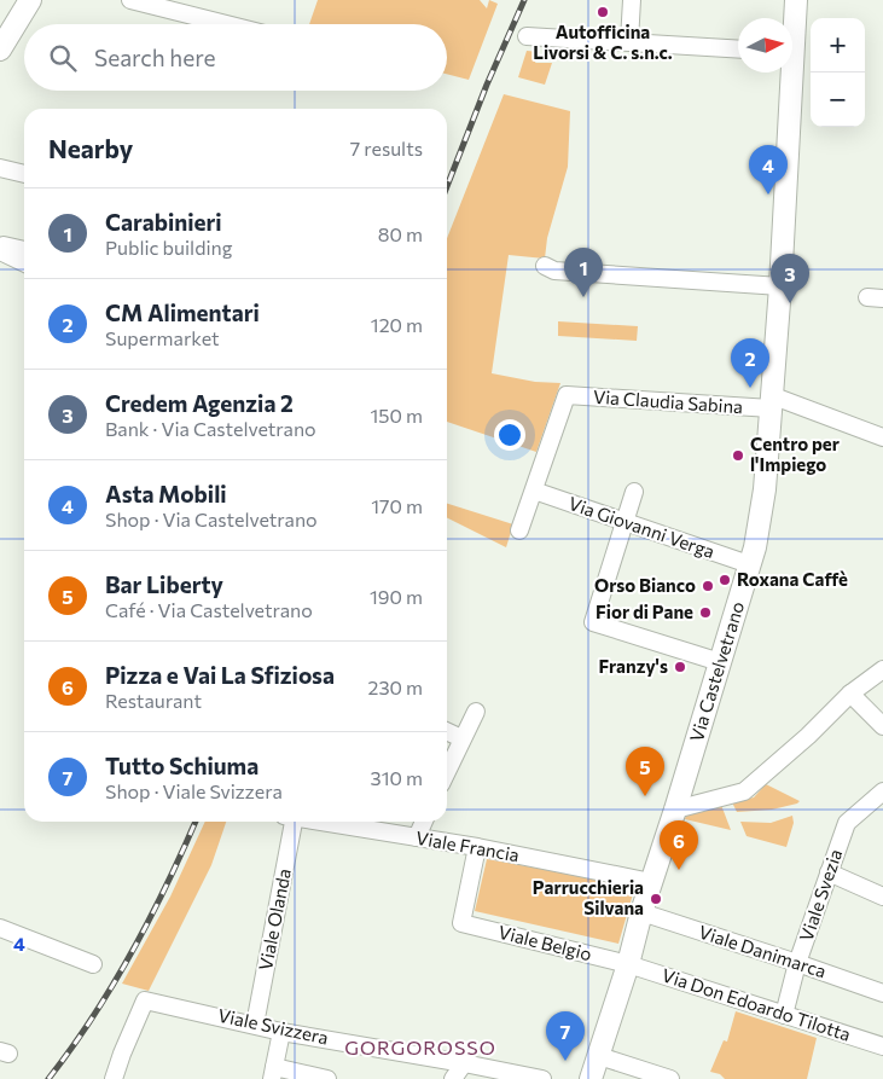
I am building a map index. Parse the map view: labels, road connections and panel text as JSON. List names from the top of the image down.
{
  "streets": {
    "main road": ["Via Castelvetrano"],
    "street": [
      "Via Claudia Sabina",
      "Via Giovanni Verga",
      "Viale Francia",
      "Viale Svezia",
      "Viale Olanda",
      "Viale Belgio",
      "Viale Danimarca",
      "Via Don Edoardo Tilotta",
      "Viale Svizzera"
    ]
  },
  "crossings": [
    ["Via Claudia Sabina", "Via Giovanni Verga"],
    ["Via Claudia Sabina", "Via Castelvetrano"],
    ["Via Giovanni Verga", "Via Castelvetrano"],
    ["Via Castelvetrano", "Viale Francia"],
    ["Via Castelvetrano", "Viale Belgio"],
    ["Via Castelvetrano", "Viale Danimarca"],
    ["Via Castelvetrano", "Via Don Edoardo Tilotta"],
    ["Viale Francia", "Viale Belgio"],
    ["Viale Svezia", "Viale Danimarca"],
    ["Viale Svezia", "Via Don Edoardo Tilotta"],
    ["Viale Olanda", "Viale Svizzera"],
    ["Viale Belgio", "Via Don Edoardo Tilotta"]
  ],
  "districts": ["GORGOROSSO"],
  "places": [
    "Autofficina Livorsi & C. s.n.c.",
    "Centro per l'Impiego",
    "Roxana Caffè",
    "Orso Bianco",
    "Fior di Pane",
    "Franzy's",
    "Parrucchieria Silvana"
  ],
  "north": "right",
  "page": {
    "map_buttons": ["+", "−"],
    "search": "Search here",
    "heading": ["Nearby", "7 results"],
    "pins": [
      "4",
      "1",
      "3",
      "2",
      "5",
      "6",
      "7"
    ],
    "list": [
      {
        "mark": "1",
        "name": "Carabinieri",
        "note": "Public building",
        "value": "80 m"
      },
      {
        "mark": "2",
        "name": "CM Alimentari",
        "note": "Supermarket",
        "value": "120 m"
      },
      {
        "mark": "3",
        "name": "Credem Agenzia 2",
        "note": "Bank · Via Castelvetrano",
        "value": "150 m"
      },
      {
        "mark": "4",
        "name": "Asta Mobili",
        "note": "Shop · Via Castelvetrano",
        "value": "170 m"
      },
      {
        "mark": "5",
        "name": "Bar Liberty",
        "note": "Café · Via Castelvetrano",
        "value": "190 m"
      },
      {
        "mark": "6",
        "name": "Pizza e Vai La Sfiziosa",
        "note": "Restaurant",
        "value": "230 m"
      },
      {
        "mark": "7",
        "name": "Tutto Schiuma",
        "note": "Shop · Viale Svizzera",
        "value": "310 m"
      }
    ]
  },
  "grid": {
    "rows": ["4"]
  }
}
